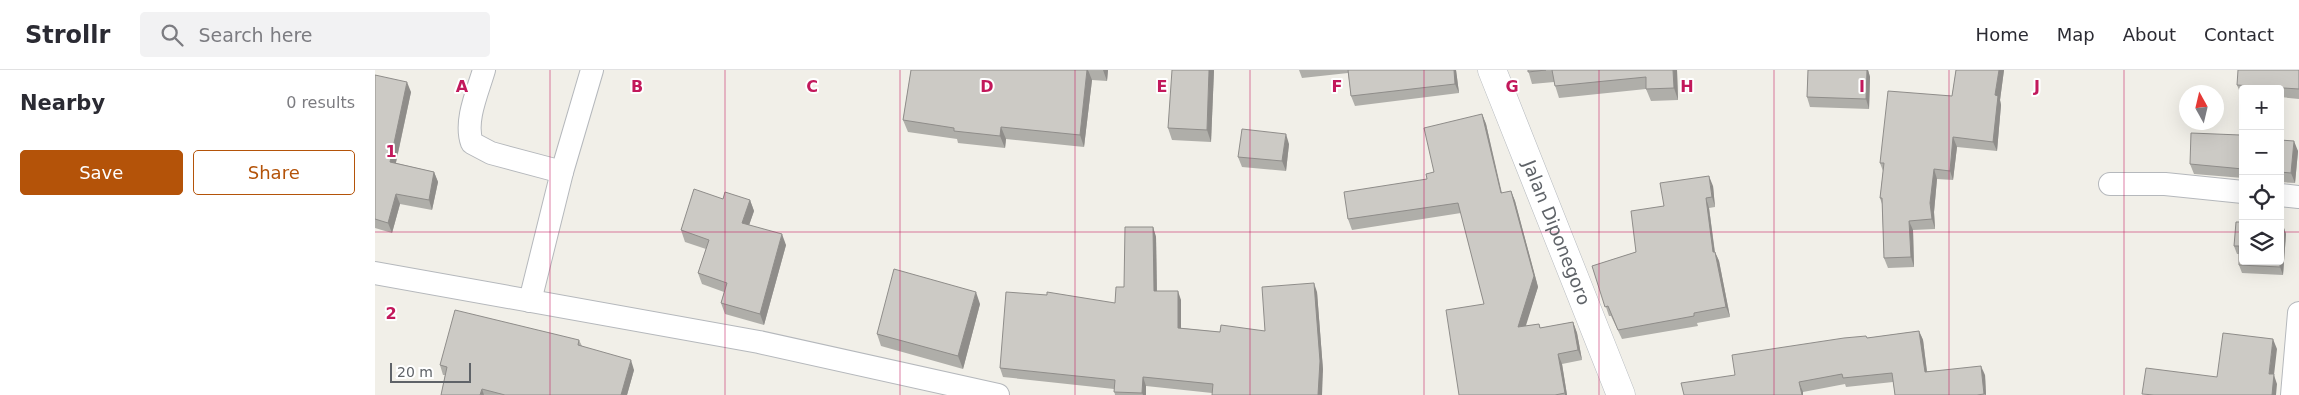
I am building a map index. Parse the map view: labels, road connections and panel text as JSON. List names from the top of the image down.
{
  "streets": {
    "main road": ["Jalan Diponegoro"]
  },
  "scale_bar": "20 m",
  "north": "top",
  "page": {
    "header": "Strollr",
    "search": "Search here",
    "nav": [
      "Home",
      "Map",
      "About",
      "Contact"
    ],
    "heading": ["Nearby", "0 results"],
    "map_buttons": ["+", "−"],
    "buttons": ["Save", "Share"],
    "scale": "20 m"
  },
  "grid": {
    "columns": [
      "A",
      "B",
      "C",
      "D",
      "E",
      "F",
      "G",
      "H",
      "I",
      "J"
    ],
    "rows": ["1", "2"]
  }
}
